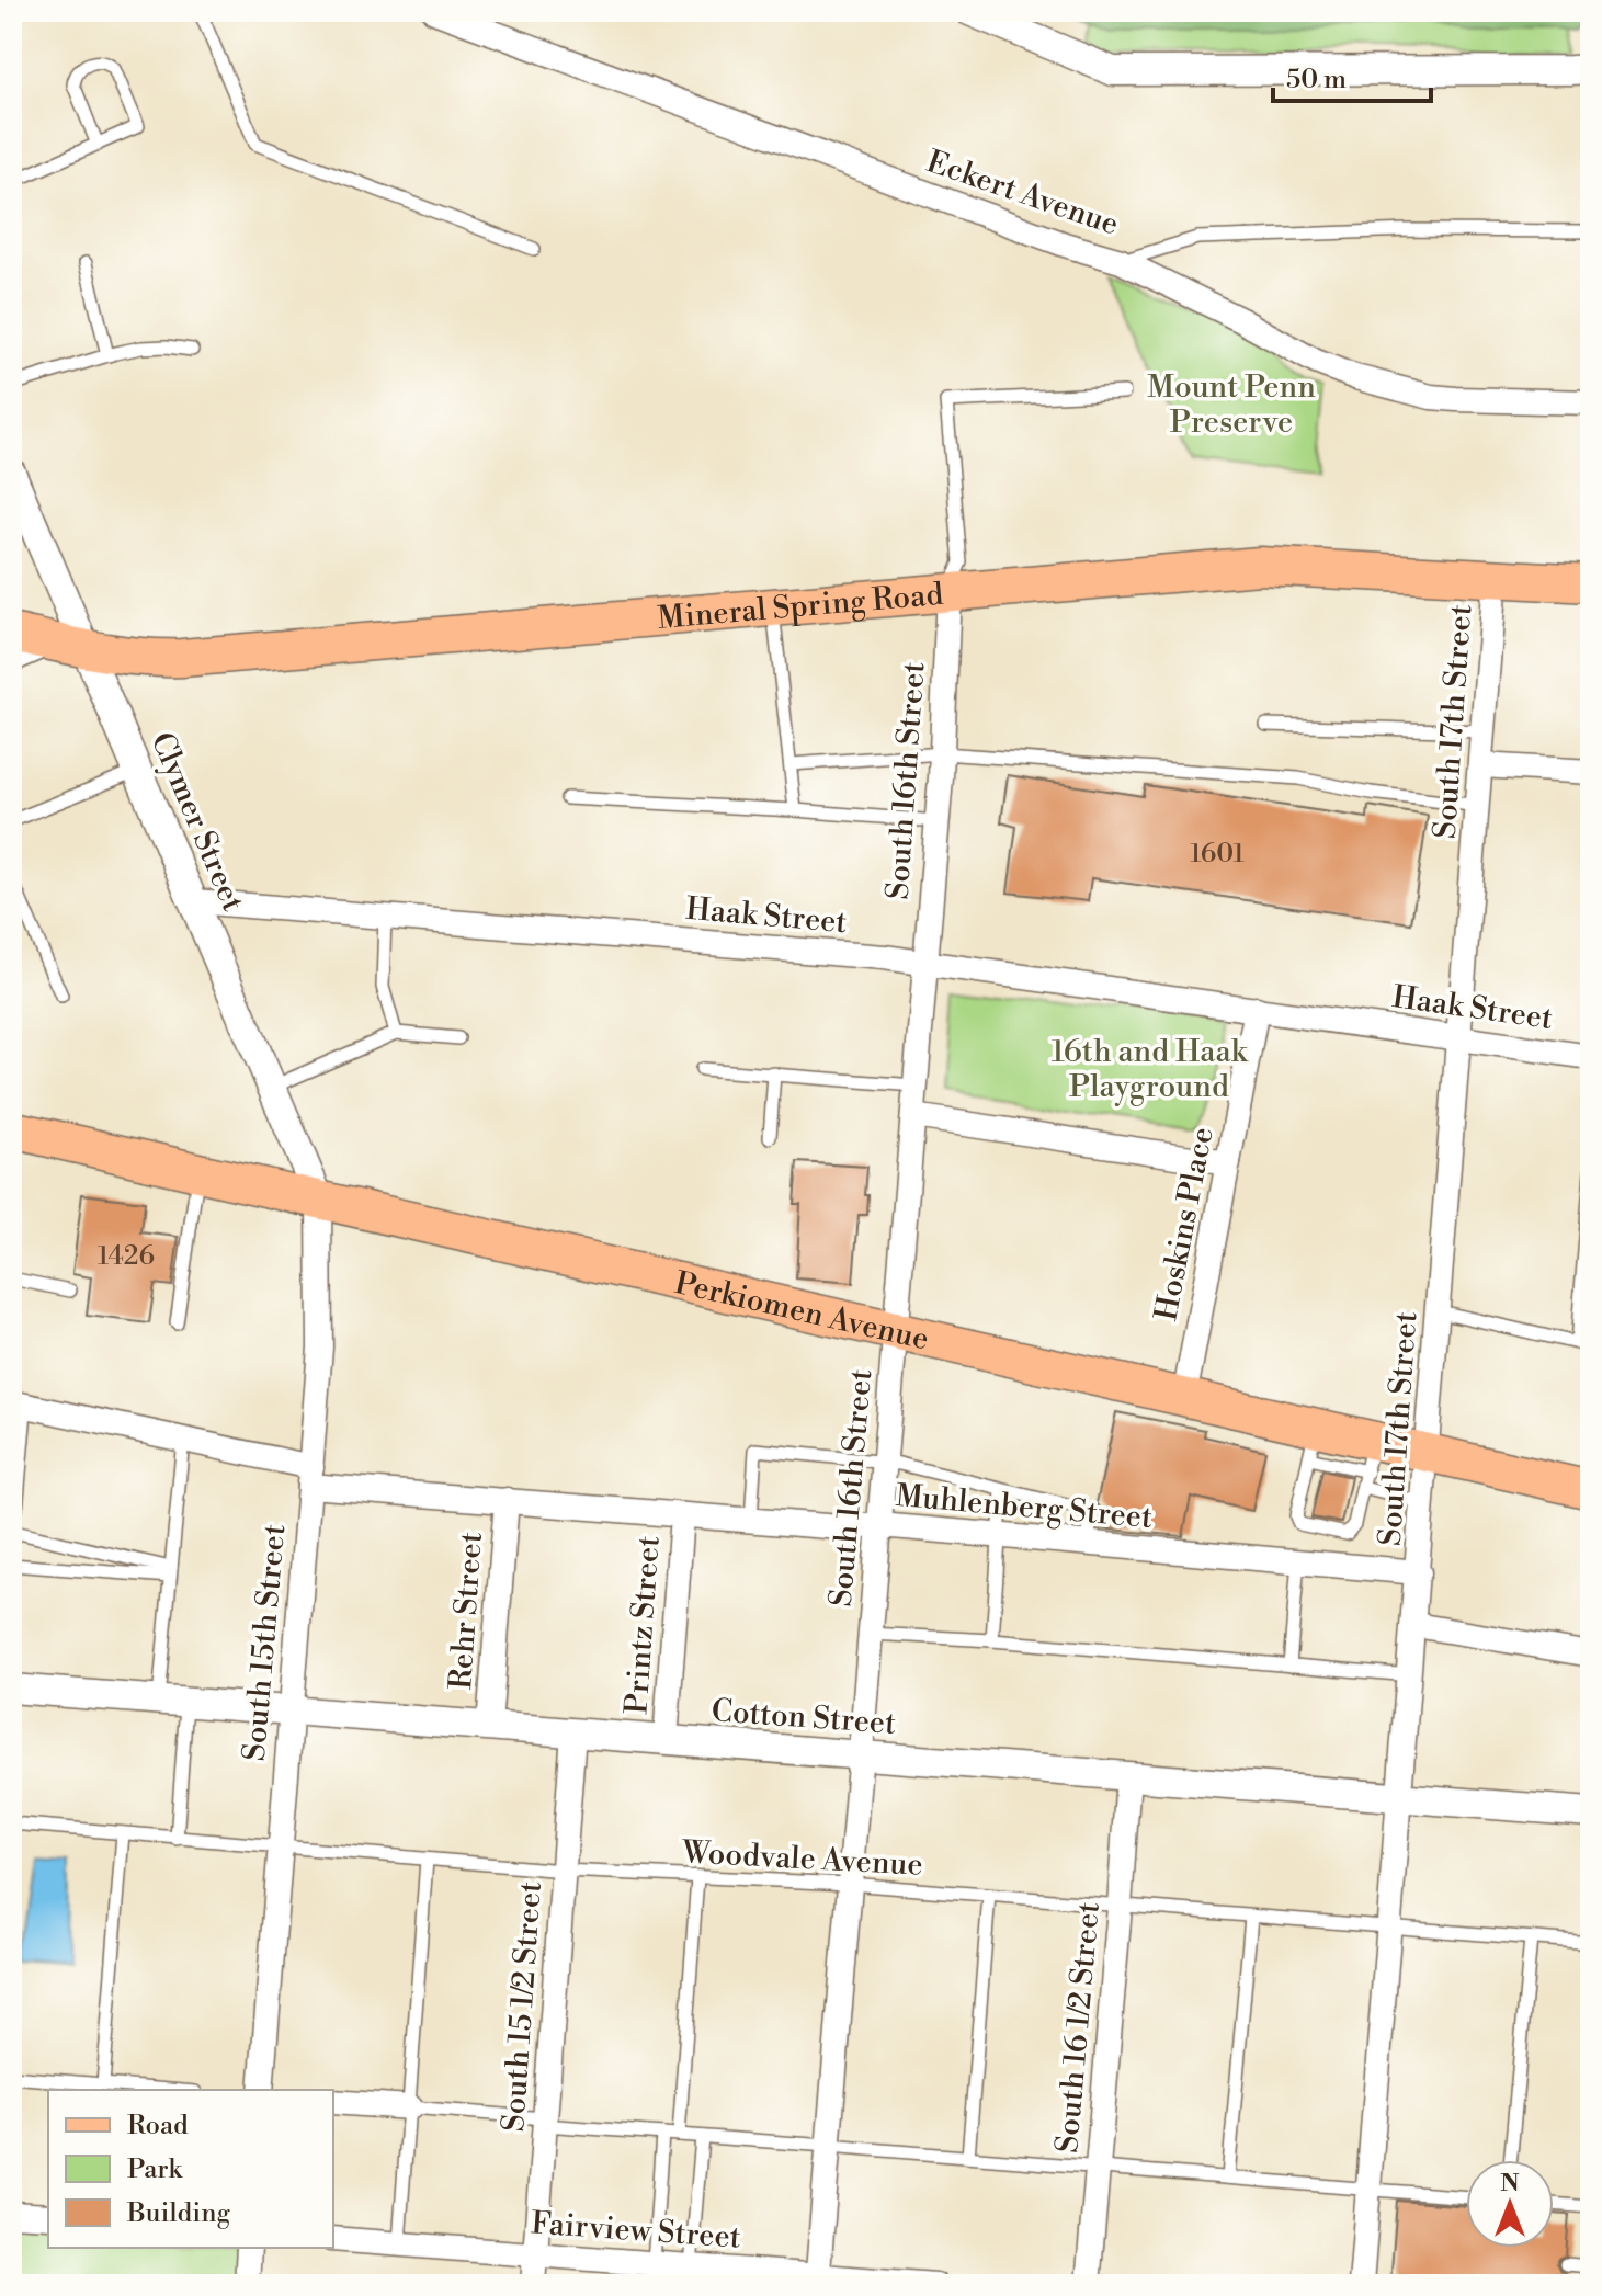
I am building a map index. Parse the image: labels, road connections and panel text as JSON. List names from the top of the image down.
{
  "streets": {
    "main road": ["Mineral Spring Road", "Perkiomen Avenue"],
    "street": [
      "Eckert Avenue",
      "South 17th Street",
      "South 16th Street",
      "Clymer Street",
      "Haak Street",
      "Hoskins Place",
      "Muhlenberg Street",
      "Rehr Street",
      "Printz Street",
      "South 15th Street",
      "Cotton Street",
      "South 15 1/2 Street",
      "South 16 1/2 Street",
      "Fairview Street"
    ],
    "lane": ["Woodvale Avenue"]
  },
  "crossings": [
    ["Mineral Spring Road", "South 17th Street"],
    ["Mineral Spring Road", "South 16th Street"],
    ["Mineral Spring Road", "Clymer Street"],
    ["South 17th Street", "Haak Street"],
    ["South 17th Street", "Perkiomen Avenue"],
    ["South 17th Street", "Muhlenberg Street"],
    ["South 17th Street", "Cotton Street"],
    ["South 17th Street", "Woodvale Avenue"],
    ["South 16th Street", "Haak Street"],
    ["South 16th Street", "Perkiomen Avenue"],
    ["South 16th Street", "Muhlenberg Street"],
    ["South 16th Street", "Cotton Street"],
    ["South 16th Street", "Woodvale Avenue"],
    ["South 16th Street", "Fairview Street"],
    ["Clymer Street", "Haak Street"],
    ["Clymer Street", "Perkiomen Avenue"],
    ["Clymer Street", "South 15th Street"],
    ["Haak Street", "Hoskins Place"],
    ["Hoskins Place", "Perkiomen Avenue"],
    ["Perkiomen Avenue", "South 15th Street"],
    ["Muhlenberg Street", "Rehr Street"],
    ["Muhlenberg Street", "Printz Street"],
    ["Muhlenberg Street", "South 15th Street"],
    ["Rehr Street", "Cotton Street"],
    ["Printz Street", "Cotton Street"],
    ["South 15th Street", "Cotton Street"],
    ["South 15th Street", "Woodvale Avenue"],
    ["Cotton Street", "South 15 1/2 Street"],
    ["Cotton Street", "South 16 1/2 Street"],
    ["Woodvale Avenue", "South 15 1/2 Street"],
    ["Woodvale Avenue", "South 16 1/2 Street"],
    ["South 15 1/2 Street", "Fairview Street"]
  ],
  "parks": ["Mount Penn Preserve", "16th and Haak Playground"],
  "house_numbers": ["1601", "1426"],
  "legend": ["Road", "Park", "Building"],
  "scale_bar": "50 m",
  "north": "top"
}
